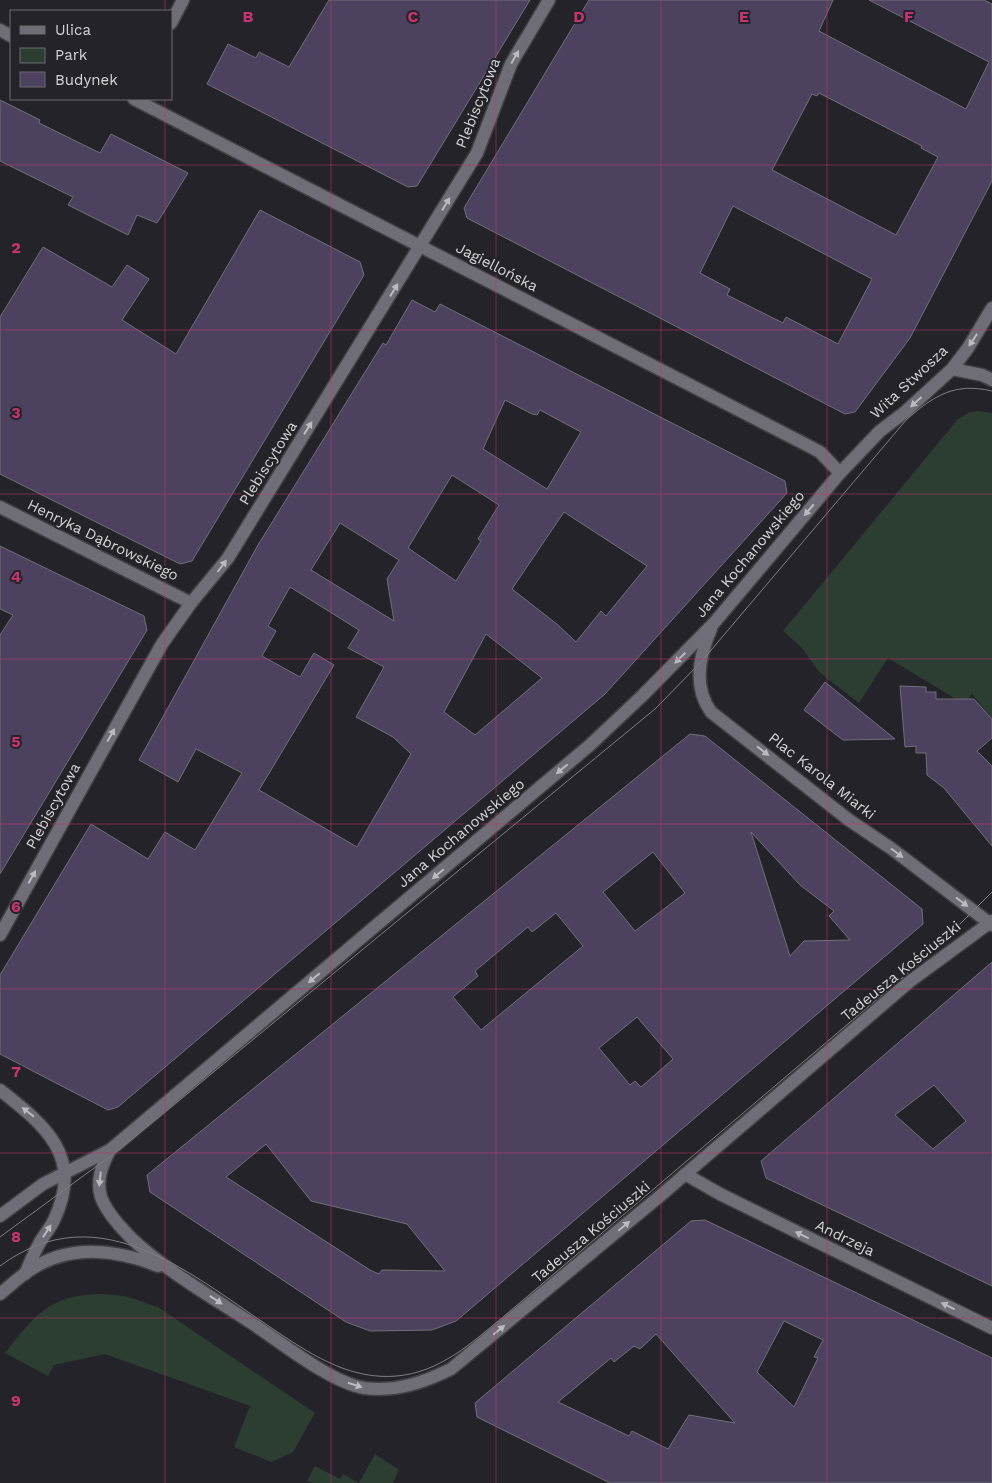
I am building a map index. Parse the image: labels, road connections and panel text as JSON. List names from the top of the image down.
{
  "streets": {
    "street": [
      "Plebiscytowa",
      "Jagiellońska",
      "Wita Stwosza",
      "Henryka Dąbrowskiego",
      "Jana Kochanowskiego",
      "Plac Karola Miarki",
      "Tadeusza Kościuszki",
      "Andrzeja"
    ]
  },
  "crossings": [
    ["Plebiscytowa", "Jagiellońska"],
    ["Plebiscytowa", "Henryka Dąbrowskiego"],
    ["Jagiellońska", "Wita Stwosza"],
    ["Jagiellońska", "Jana Kochanowskiego"],
    ["Wita Stwosza", "Jana Kochanowskiego"],
    ["Jana Kochanowskiego", "Plac Karola Miarki"],
    ["Jana Kochanowskiego", "Tadeusza Kościuszki"],
    ["Plac Karola Miarki", "Tadeusza Kościuszki"],
    ["Tadeusza Kościuszki", "Andrzeja"]
  ],
  "one_way": [
    "Plebiscytowa",
    "Wita Stwosza",
    "Jana Kochanowskiego",
    "Plac Karola Miarki",
    "Andrzeja"
  ],
  "legend": ["Ulica", "Park", "Budynek"],
  "grid": {
    "columns": [
      "B",
      "C",
      "D",
      "E",
      "F"
    ],
    "rows": [
      "2",
      "3",
      "4",
      "5",
      "6",
      "7",
      "8",
      "9"
    ]
  }
}
